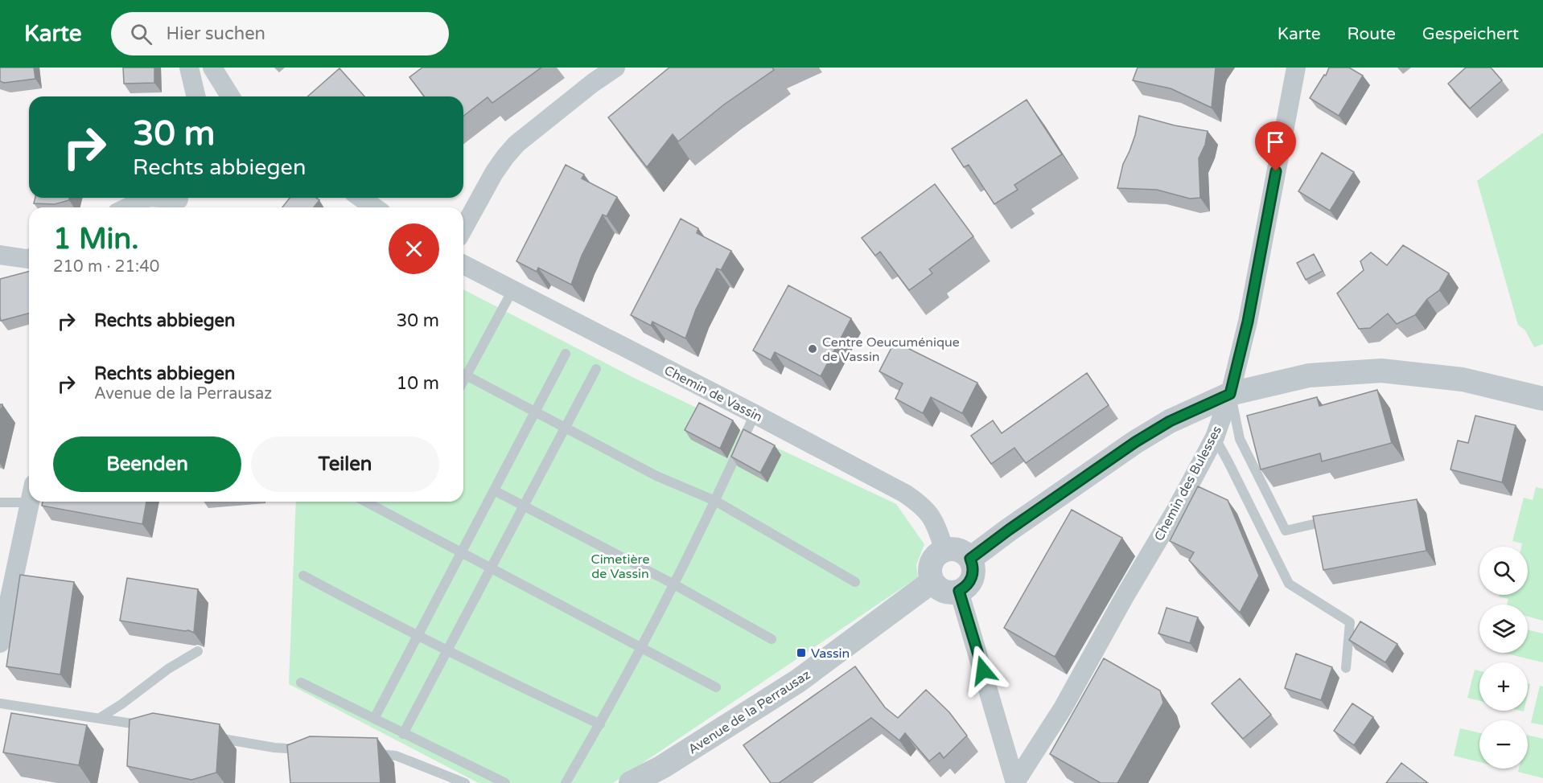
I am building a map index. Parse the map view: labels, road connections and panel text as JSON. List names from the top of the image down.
{
  "streets": {
    "street": ["Chemin de Vassin", "Chemin des Bulesses", "Avenue de la Perrausaz"]
  },
  "crossings": [
    ["Chemin de Vassin", "Avenue de la Perrausaz"]
  ],
  "parks": ["Cimetière de Vassin"],
  "places": {
    "other": ["Centre Oeucuménique de Vassin"],
    "transit": ["Vassin"]
  },
  "page": {
    "header": "Karte",
    "search": "Hier suchen",
    "nav": ["Karte", "Route", "Gespeichert"],
    "turn": ["30 m", "Rechts abbiegen"],
    "heading": ["1 Min.", "210 m · 21:40"],
    "list": [
      {
        "name": "Rechts abbiegen",
        "value": "30 m"
      },
      {
        "name": "Rechts abbiegen",
        "note": "Avenue de la Perrausaz",
        "value": "10 m"
      }
    ],
    "buttons": ["Beenden", "Teilen"],
    "map_buttons": ["+", "−"]
  }
}
